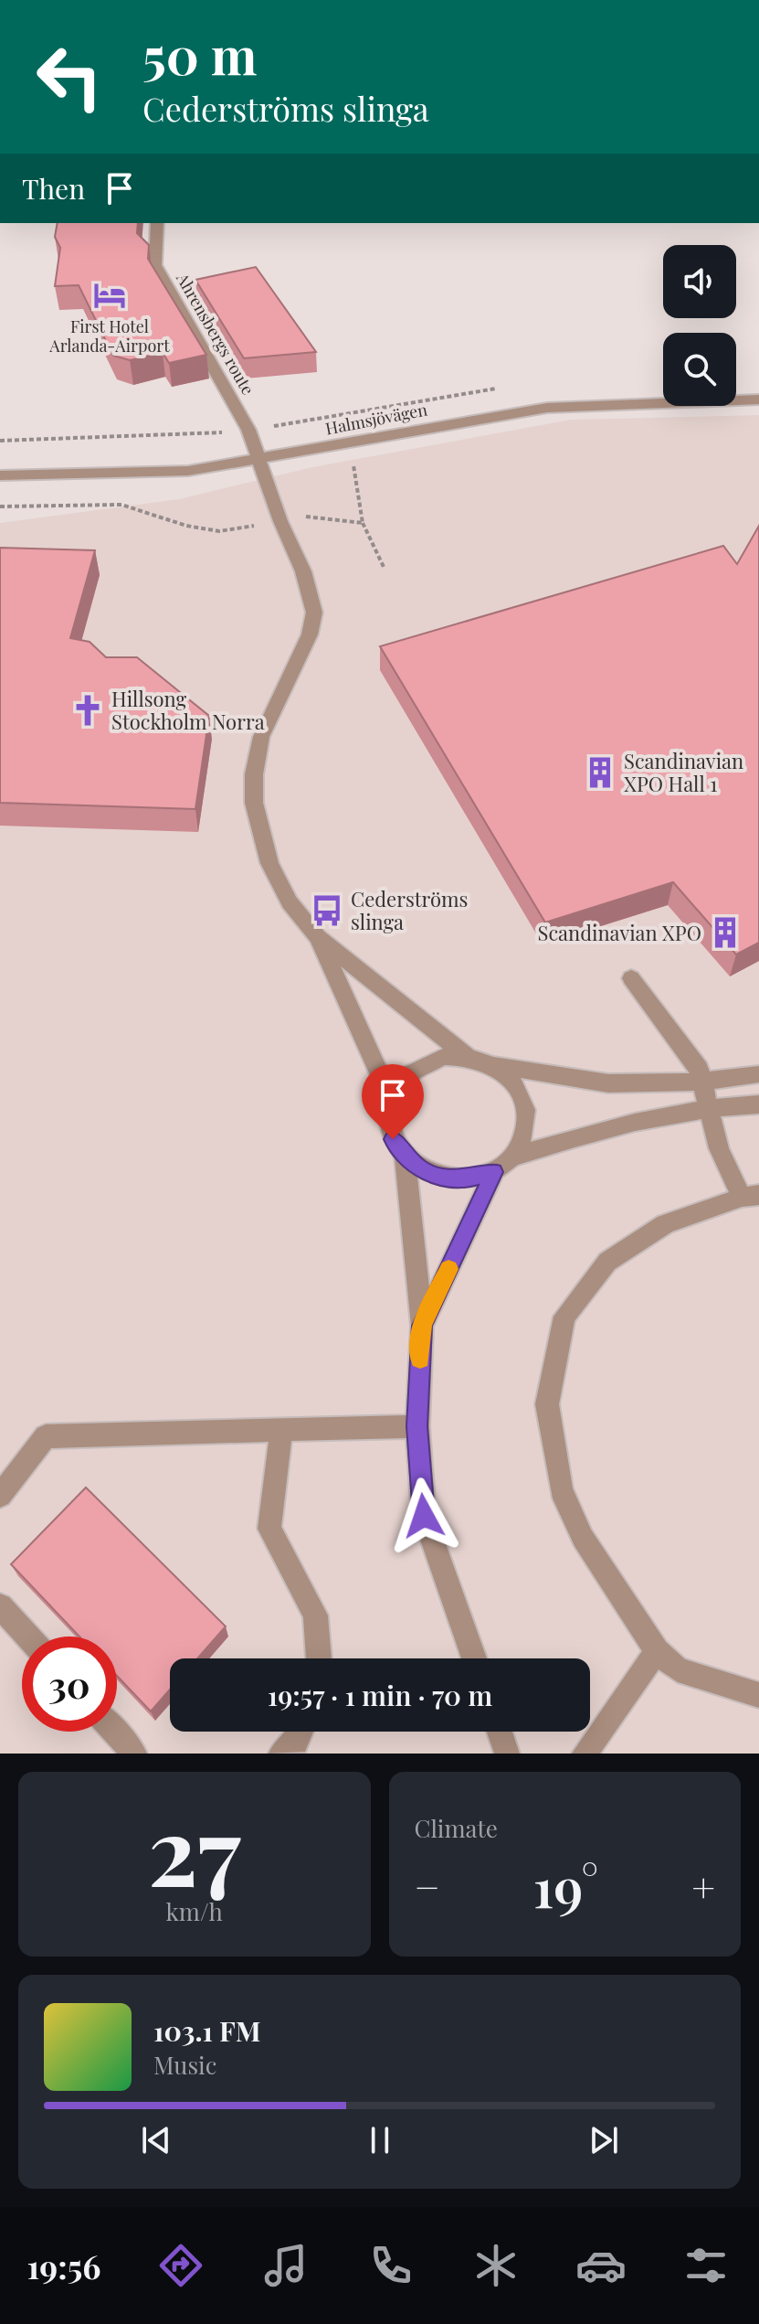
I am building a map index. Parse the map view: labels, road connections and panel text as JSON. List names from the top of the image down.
{
  "streets": {
    "street": ["Ahrensbergs route", "Halmsjövägen"]
  },
  "crossings": [
    ["Ahrensbergs route", "Halmsjövägen"]
  ],
  "places": {
    "hotel": ["First Hotel Arlanda-Airport"],
    "church": ["Hillsong Stockholm Norra"],
    "building": ["Scandinavian XPO Hall 1", "Scandinavian XPO"],
    "bus stop": ["Cederströms slinga"]
  },
  "page": {
    "turn": ["50 m", "Cederströms slinga"],
    "then": "Then",
    "limit": "30",
    "trip": "19:57 · 1 min · 70 m",
    "tile": [
      ["27", "km/h"],
      "Climate"
    ],
    "heat": ["−", "19°", "+"],
    "song": ["103.1 FM", "Music"],
    "tabs": "19:56"
  }
}
